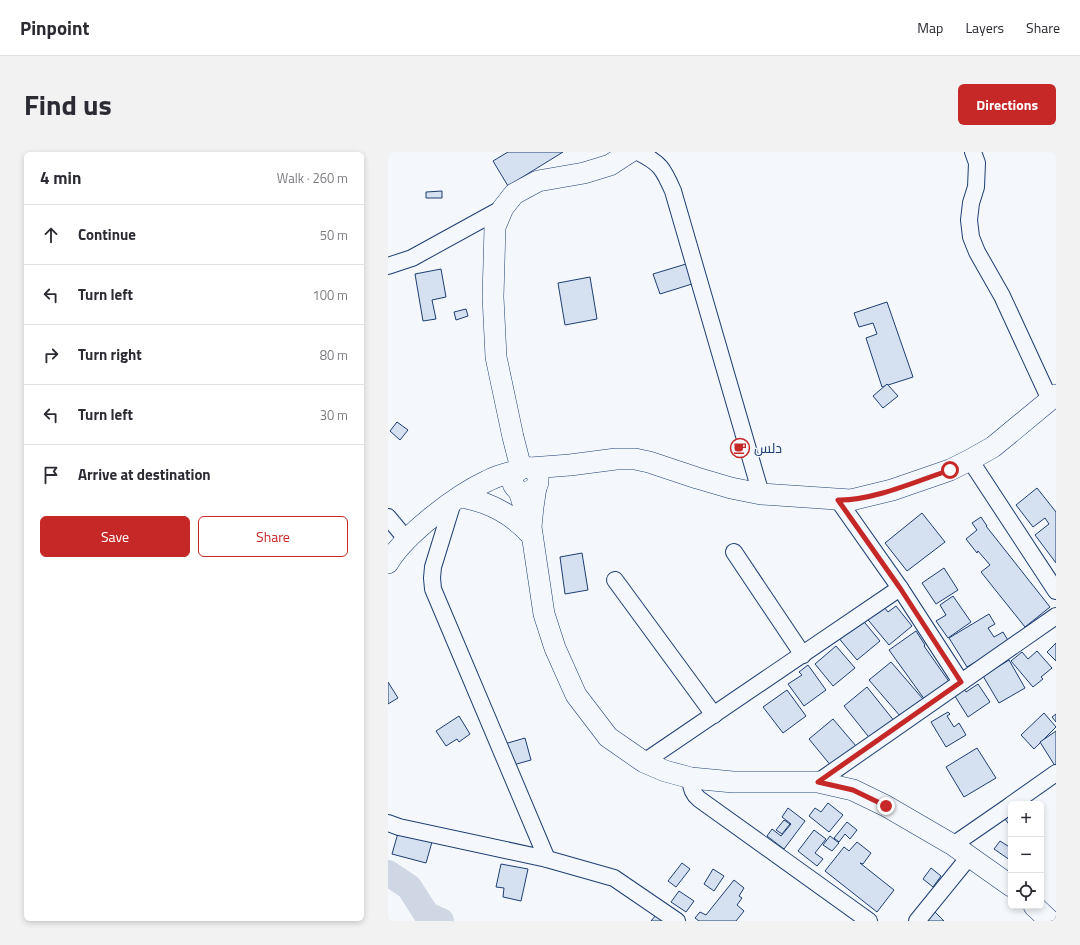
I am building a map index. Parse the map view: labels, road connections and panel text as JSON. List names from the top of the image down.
{
  "places": {
    "cafe": ["دلس"]
  },
  "page": {
    "header": "Pinpoint",
    "nav": ["Map", "Layers", "Share"],
    "title": "Find us",
    "buttons": [
      "Directions",
      ["Save", "Share"]
    ],
    "heading": ["4 min", "Walk · 260 m"],
    "list": [
      ["Continue", "50 m"],
      ["Turn left", "100 m"],
      ["Turn right", "80 m"],
      ["Turn left", "30 m"],
      "Arrive at destination"
    ],
    "map_buttons": ["+", "−"]
  }
}
